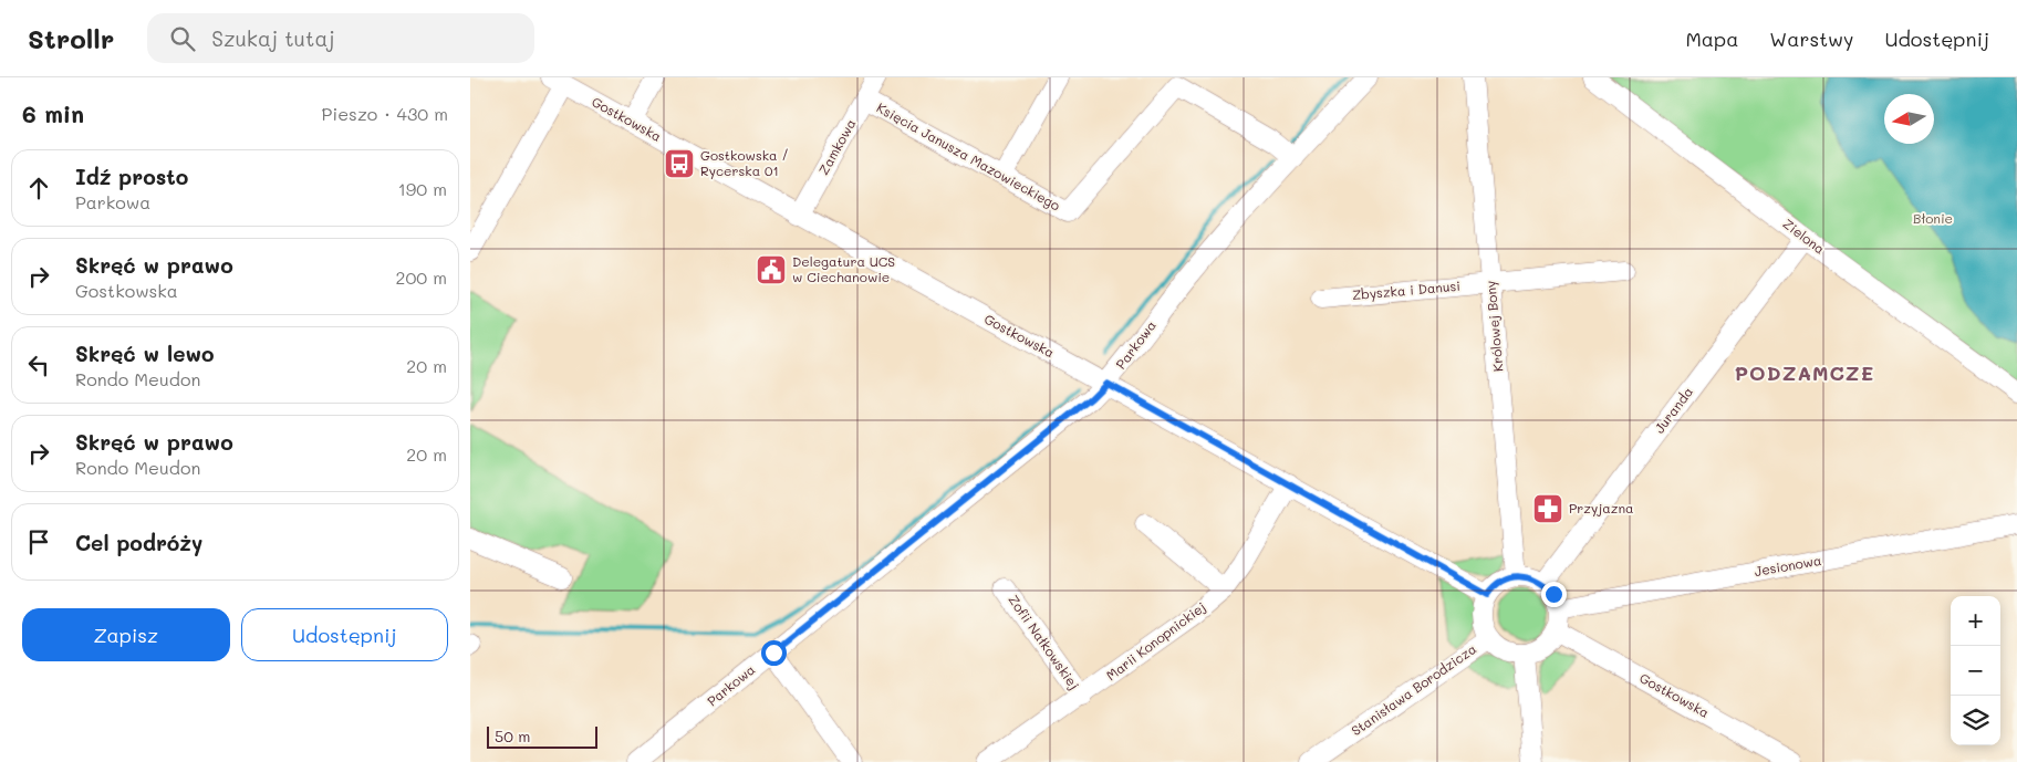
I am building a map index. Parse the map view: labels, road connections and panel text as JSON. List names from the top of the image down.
{
  "streets": {
    "street": [
      "Gostkowska",
      "Zamkowa",
      "Księcia Janusza Mazowieckiego",
      "Zielona",
      "Zbyszka i Danusi",
      "Królowej Bony",
      "Parkowa",
      "Juranda",
      "Jesionowa",
      "Marii Konopnickiej",
      "Zofii Nałkowskiej",
      "Stanisława Borodzicza"
    ]
  },
  "crossings": [
    ["Gostkowska", "Zamkowa"],
    ["Gostkowska", "Królowej Bony"],
    ["Gostkowska", "Parkowa"],
    ["Gostkowska", "Juranda"],
    ["Gostkowska", "Jesionowa"],
    ["Gostkowska", "Marii Konopnickiej"],
    ["Gostkowska", "Stanisława Borodzicza"],
    ["Zamkowa", "Księcia Janusza Mazowieckiego"],
    ["Księcia Janusza Mazowieckiego", "Parkowa"],
    ["Zielona", "Juranda"],
    ["Zbyszka i Danusi", "Królowej Bony"],
    ["Królowej Bony", "Juranda"],
    ["Królowej Bony", "Jesionowa"],
    ["Królowej Bony", "Stanisława Borodzicza"],
    ["Juranda", "Jesionowa"],
    ["Juranda", "Stanisława Borodzicza"],
    ["Jesionowa", "Stanisława Borodzicza"],
    ["Marii Konopnickiej", "Zofii Nałkowskiej"]
  ],
  "districts": ["PODZAMCZE"],
  "parks": ["Błonie"],
  "places": {
    "bus stop": ["Gostkowska / Rycerska 01"],
    "public building": ["Delegatura UCS w Ciechanowie"],
    "pharmacy": ["Przyjazna"]
  },
  "scale_bar": "50 m",
  "north": "left",
  "page": {
    "header": "Strollr",
    "search": "Szukaj tutaj",
    "nav": ["Mapa", "Warstwy", "Udostępnij"],
    "heading": ["6 min", "Pieszo · 430 m"],
    "list": [
      ["Idź prosto", "Parkowa", "190 m"],
      ["Skręć w prawo", "Gostkowska", "200 m"],
      ["Skręć w lewo", "Rondo Meudon", "20 m"],
      ["Skręć w prawo", "Rondo Meudon", "20 m"],
      "Cel podróży"
    ],
    "buttons": ["Zapisz", "Udostępnij"],
    "map_buttons": ["+", "−"],
    "scale": "50 m"
  }
}
